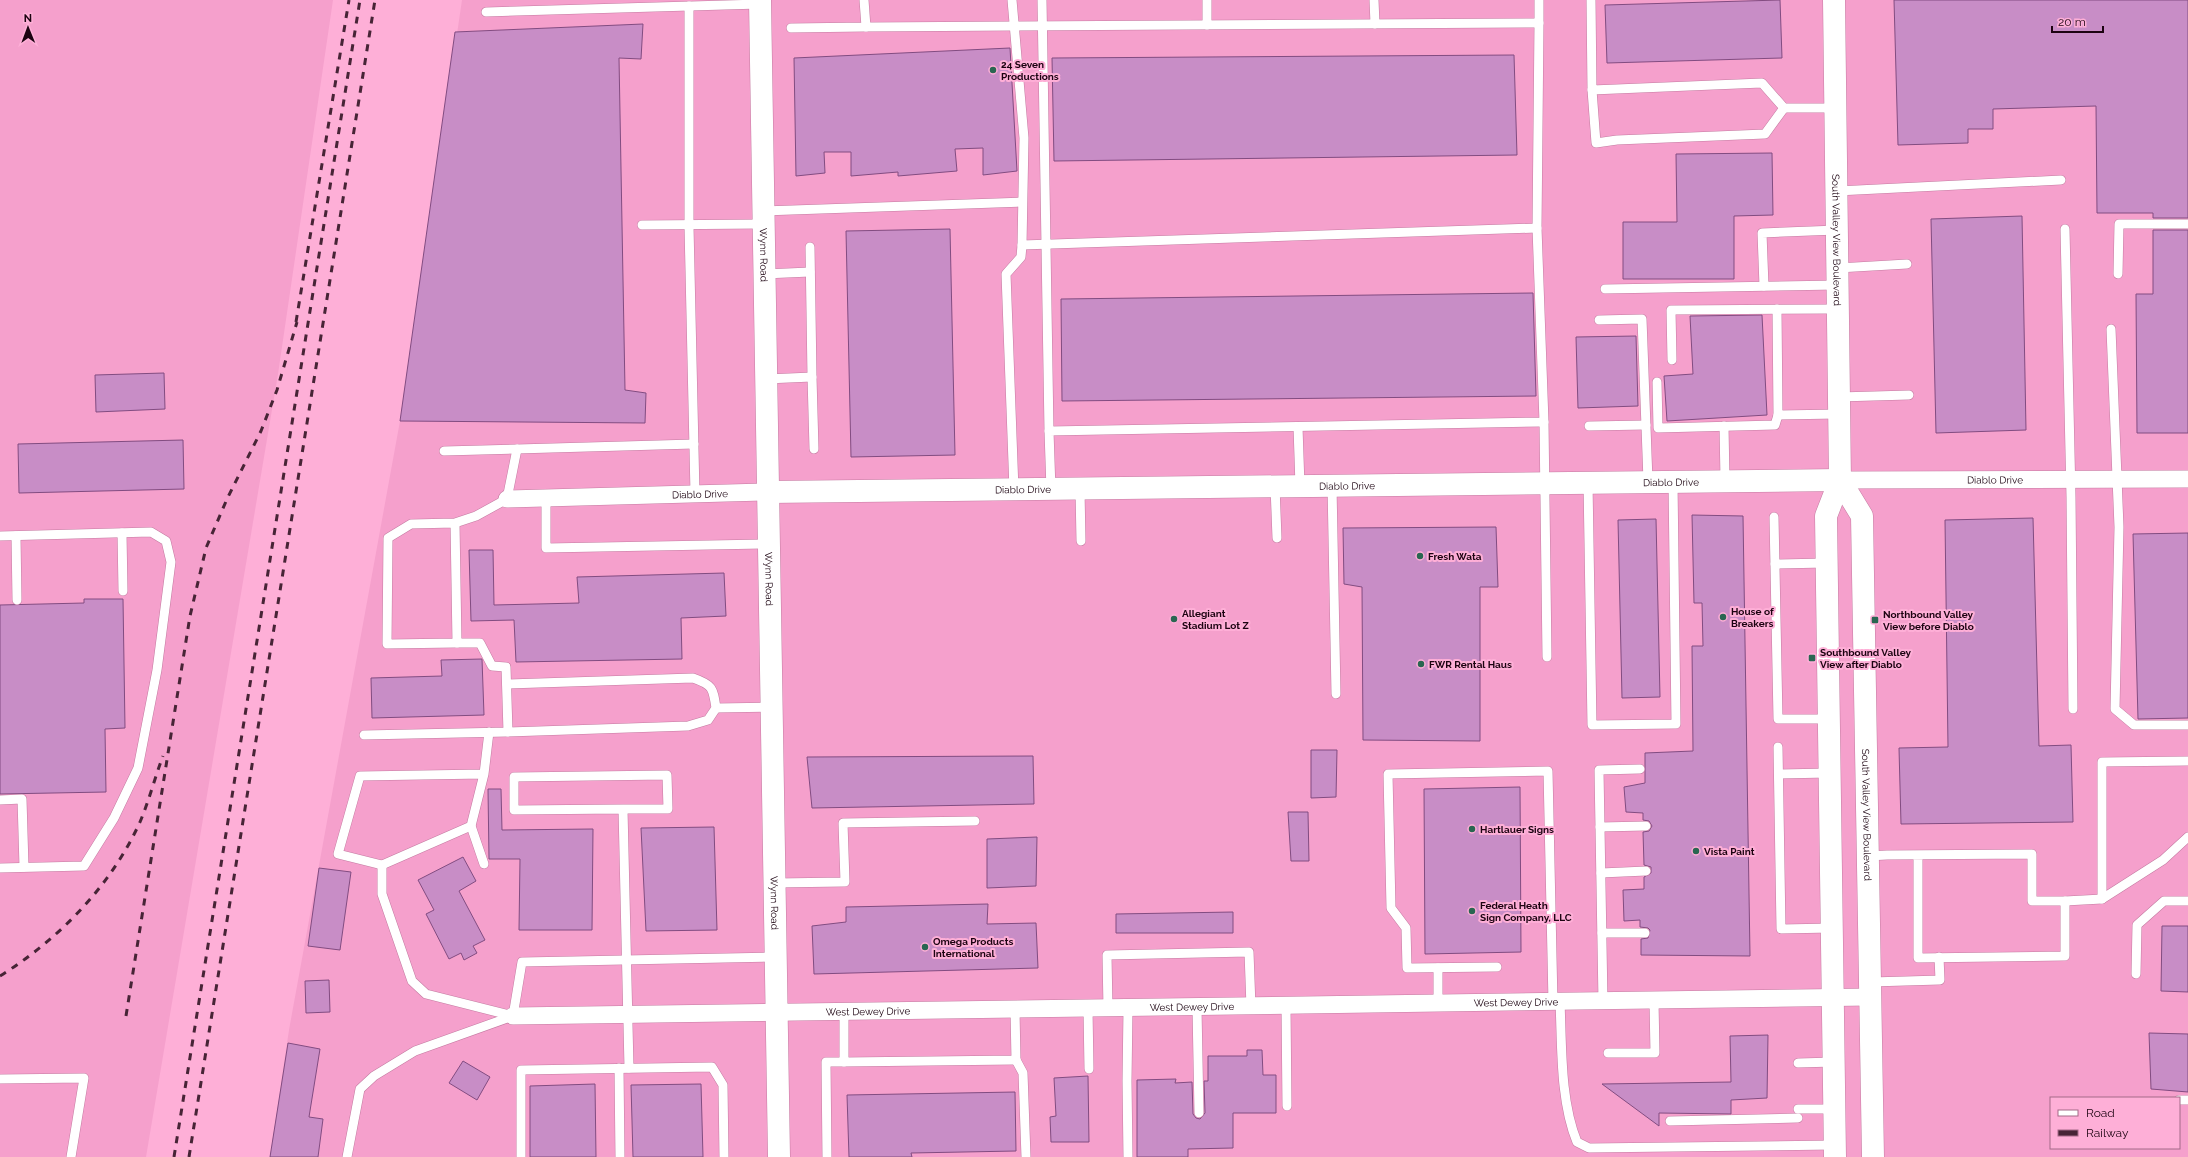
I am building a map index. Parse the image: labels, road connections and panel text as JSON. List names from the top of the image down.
{
  "streets": {
    "street": [
      "South Valley View Boulevard",
      "Wynn Road",
      "Diablo Drive",
      "West Dewey Drive"
    ]
  },
  "crossings": [
    ["South Valley View Boulevard", "Diablo Drive"],
    ["South Valley View Boulevard", "West Dewey Drive"],
    ["Wynn Road", "Diablo Drive"],
    ["Wynn Road", "West Dewey Drive"]
  ],
  "places": {
    "other": [
      "24 Seven Productions",
      "Fresh Wata",
      "House of Breakers",
      "Allegiant Stadium Lot Z",
      "FWR Rental Haus",
      "Hartlauer Signs",
      "Vista Paint",
      "Federal Heath Sign Company, LLC",
      "Omega Products International"
    ],
    "transit": ["Northbound Valley View before Diablo", "Southbound Valley View after Diablo"]
  },
  "legend": ["Road", "Railway"],
  "scale_bar": "20 m",
  "north": "top"
}
